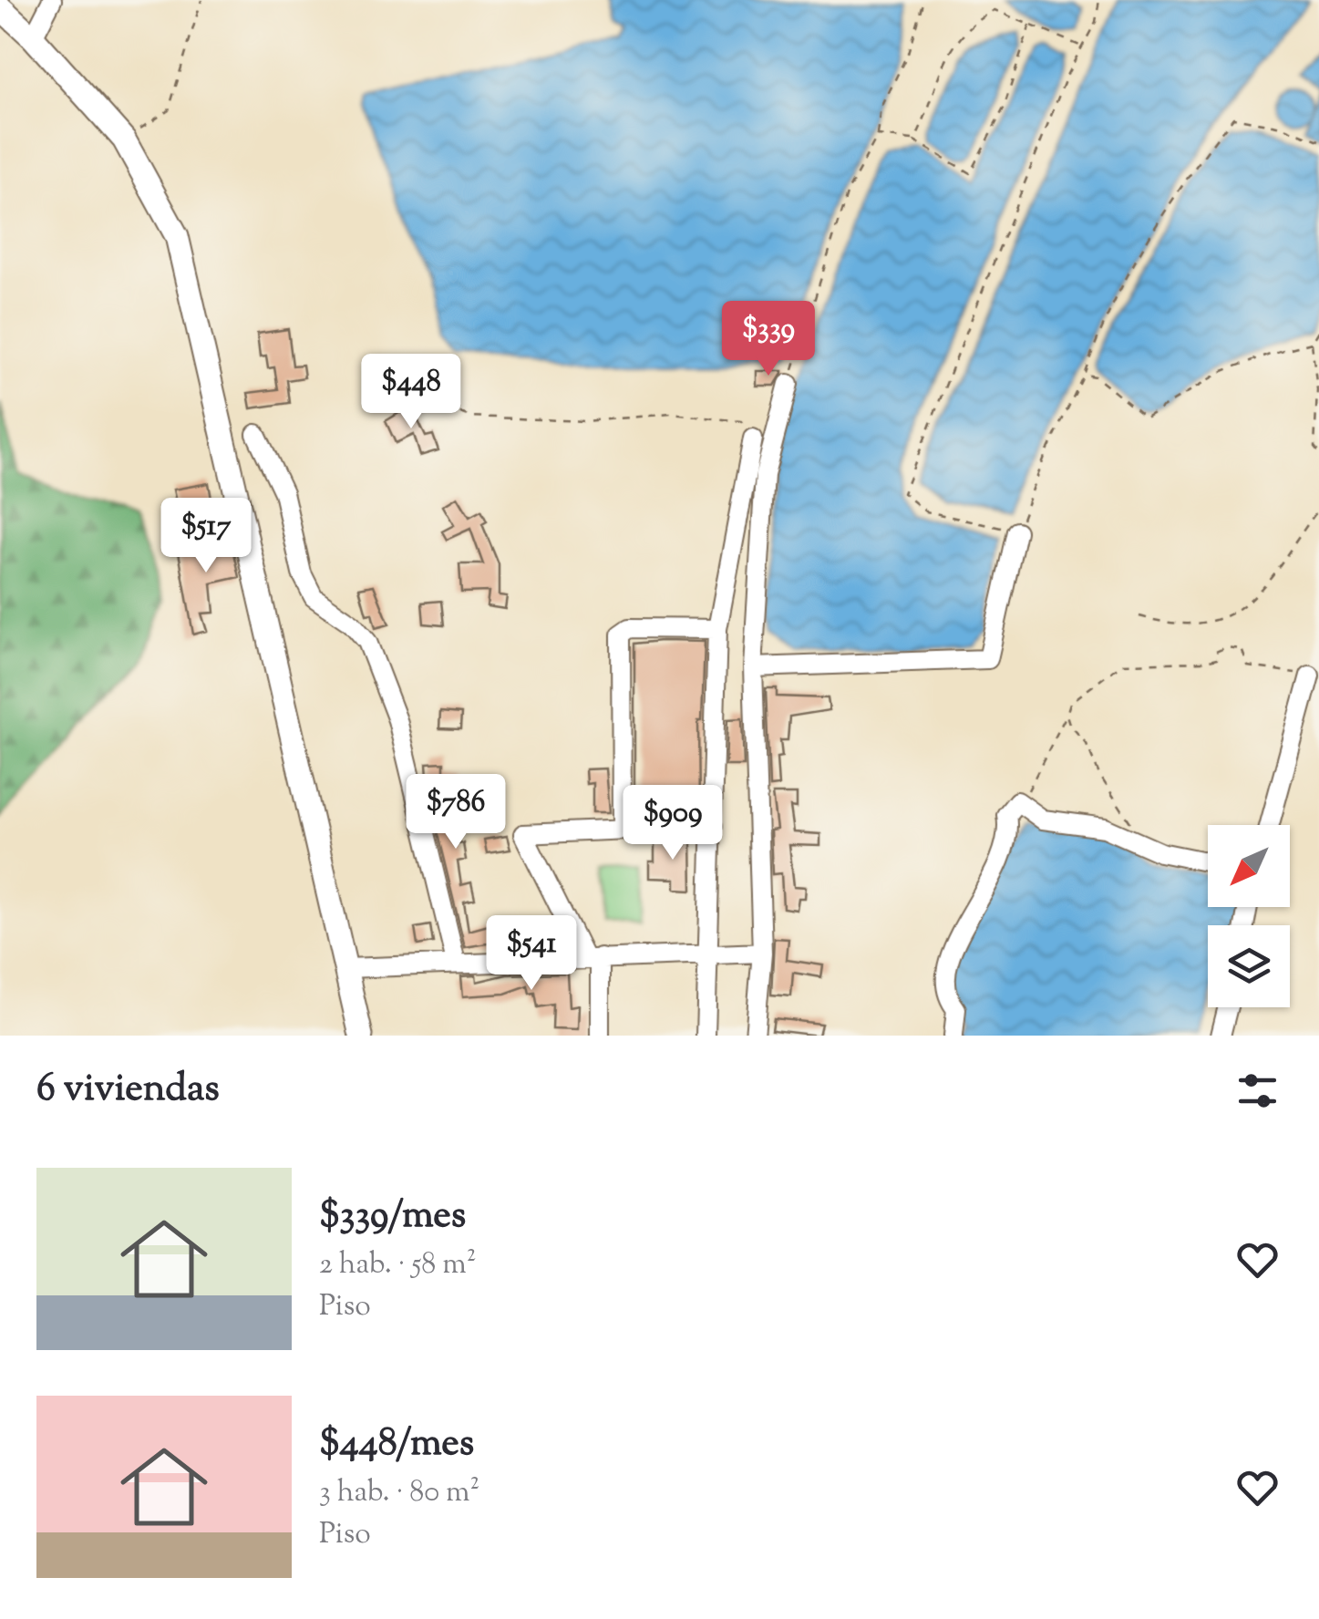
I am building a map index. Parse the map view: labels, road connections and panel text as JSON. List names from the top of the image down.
{
  "north": "bottom left",
  "page": {
    "price": [
      "$339",
      "$448",
      "$517",
      "$786",
      "$909",
      "$541"
    ],
    "heading": "6 viviendas",
    "list": [
      {
        "name": "$339/mes",
        "note": "2 hab. · 58 m² · Piso"
      },
      {
        "name": "$448/mes",
        "note": "3 hab. · 80 m² · Piso"
      }
    ]
  }
}
